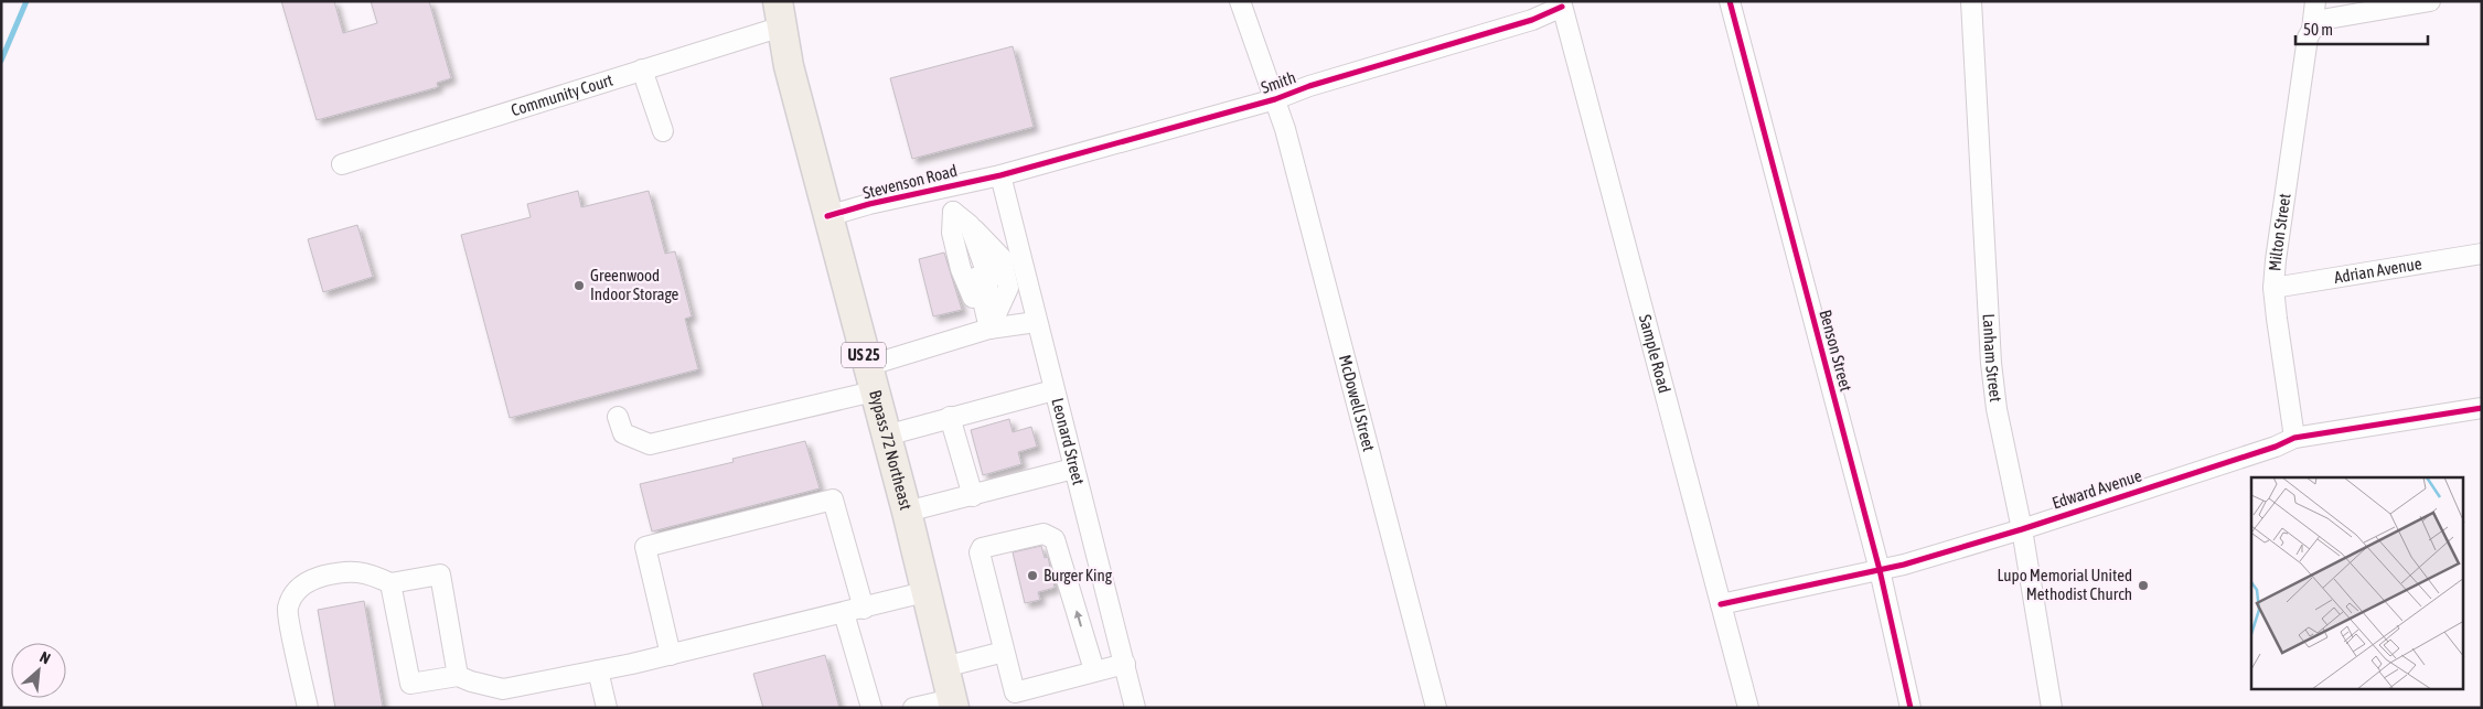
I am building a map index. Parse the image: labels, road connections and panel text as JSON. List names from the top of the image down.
{
  "streets": {
    "highway": ["US 25", "Bypass 72 Northeast"],
    "street": [
      "Smith",
      "Community Court",
      "Stevenson Road",
      "Milton Street",
      "Adrian Avenue",
      "Benson Street",
      "Sample Road",
      "Lanham Street",
      "McDowell Street",
      "Leonard Street",
      "Edward Avenue"
    ]
  },
  "crossings": [
    ["Smith", "Stevenson Road"],
    ["Smith", "Sample Road"],
    ["Smith", "McDowell Street"],
    ["Smith", "Leonard Street"],
    ["Community Court", "Bypass 72 Northeast"],
    ["Stevenson Road", "Leonard Street"],
    ["Stevenson Road", "Bypass 72 Northeast"],
    ["Milton Street", "Adrian Avenue"],
    ["Milton Street", "Edward Avenue"],
    ["Benson Street", "Edward Avenue"],
    ["Sample Road", "Edward Avenue"],
    ["Lanham Street", "Edward Avenue"]
  ],
  "places": ["Greenwood Indoor Storage", "Burger King", "Lupo Memorial United Methodist Church"],
  "scale_bar": "50 m",
  "north": "top right"
}
